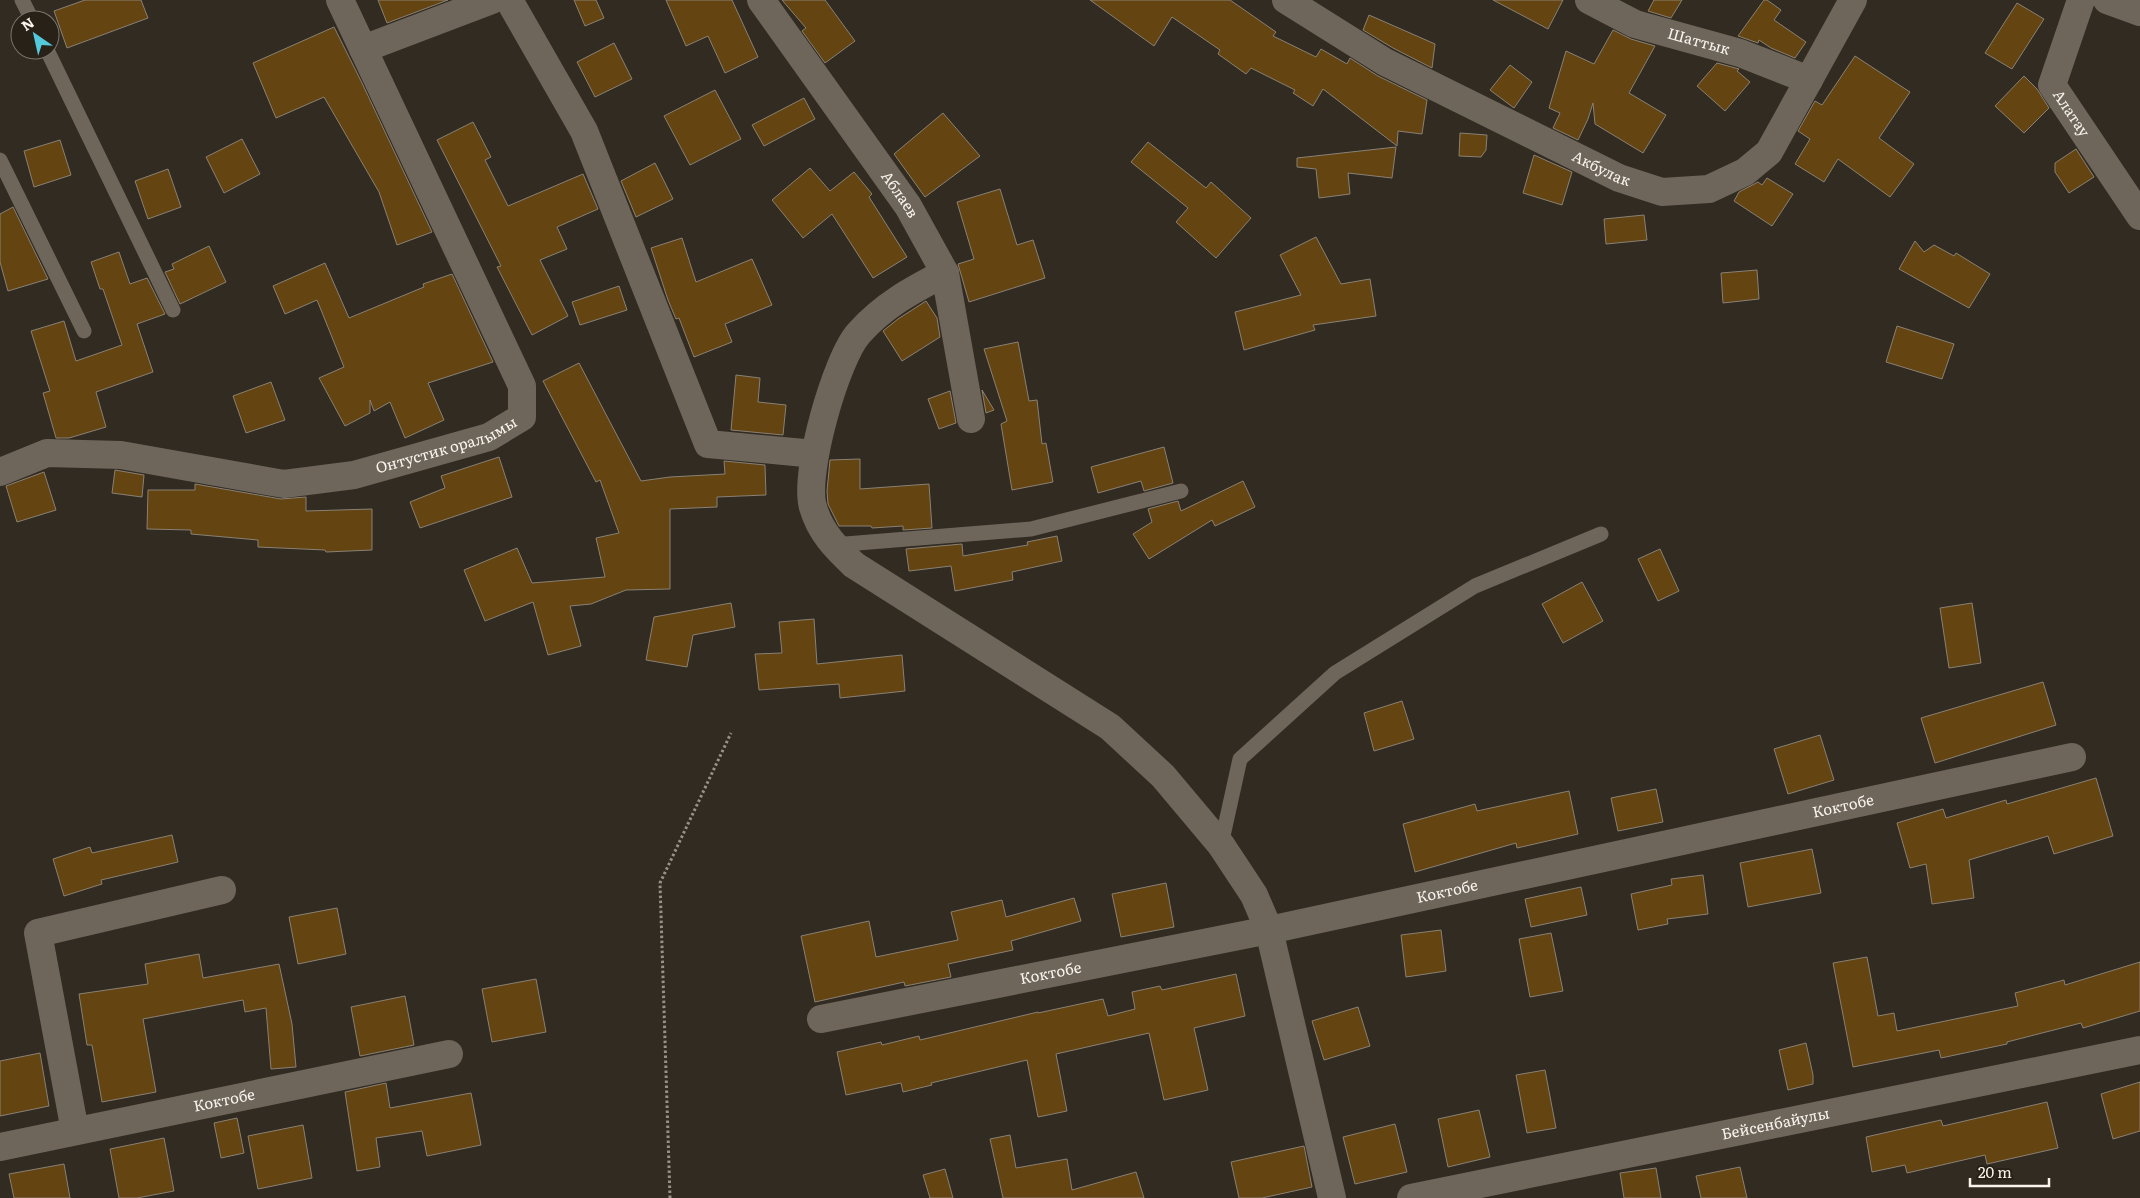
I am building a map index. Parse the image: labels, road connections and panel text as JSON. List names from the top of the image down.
{
  "streets": {
    "street": [
      "Шаттык",
      "Алатау",
      "Акбулак",
      "Аблаев",
      "Онтустик оралымы",
      "Коктобе",
      "Бейсенбайулы"
    ]
  },
  "crossings": [
    ["Шаттык", "Акбулак"]
  ],
  "scale_bar": "20 m",
  "north": "top left"
}
